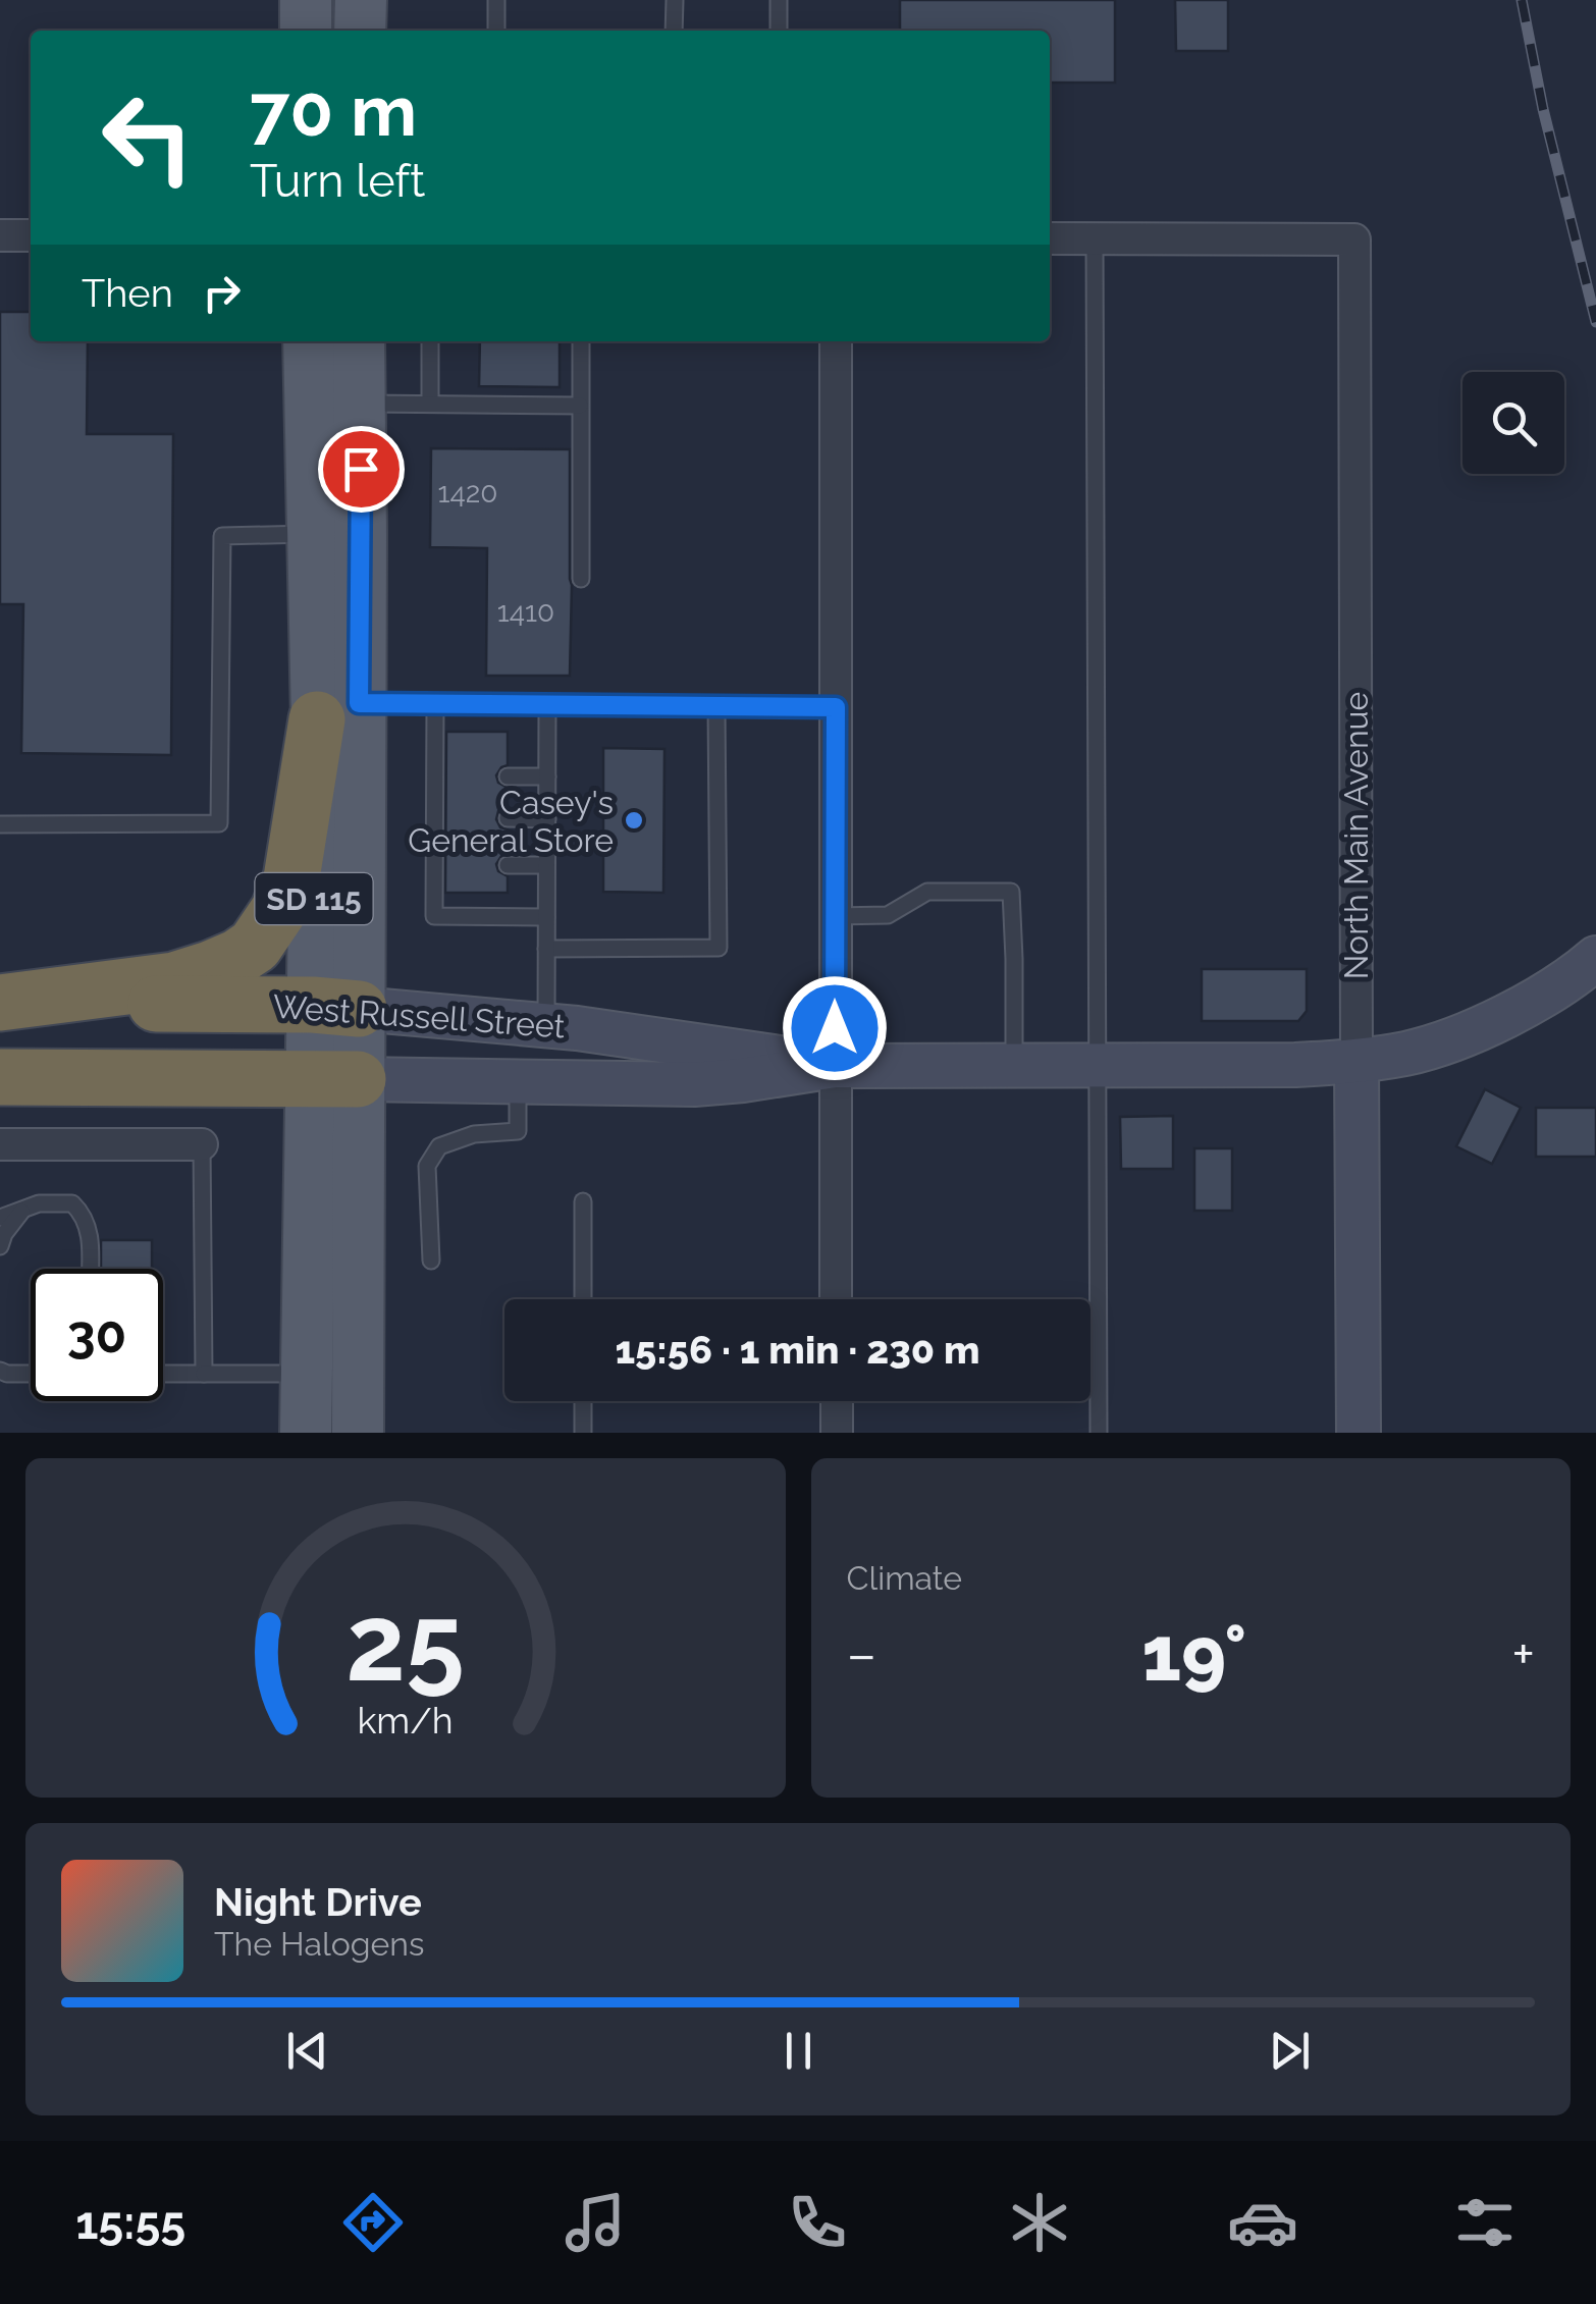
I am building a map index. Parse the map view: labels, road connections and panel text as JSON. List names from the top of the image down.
{
  "streets": {
    "highway": ["West Russell Street"],
    "main road": ["North Main Avenue", "SD 115"]
  },
  "crossings": [
    ["North Main Avenue", "West Russell Street"],
    ["SD 115", "West Russell Street"]
  ],
  "places": ["Casey's General Store"],
  "house_numbers": ["1420", "1410"],
  "page": {
    "turn": ["70 m", "Turn left"],
    "then": "Then",
    "limit": "30",
    "trip": "15:56 · 1 min · 230 m",
    "tile": "Climate",
    "heat": ["−", "19°", "+"],
    "song": ["Night Drive", "The Halogens"],
    "tabs": "15:55",
    "gauge": ["25", "km/h"]
  }
}
